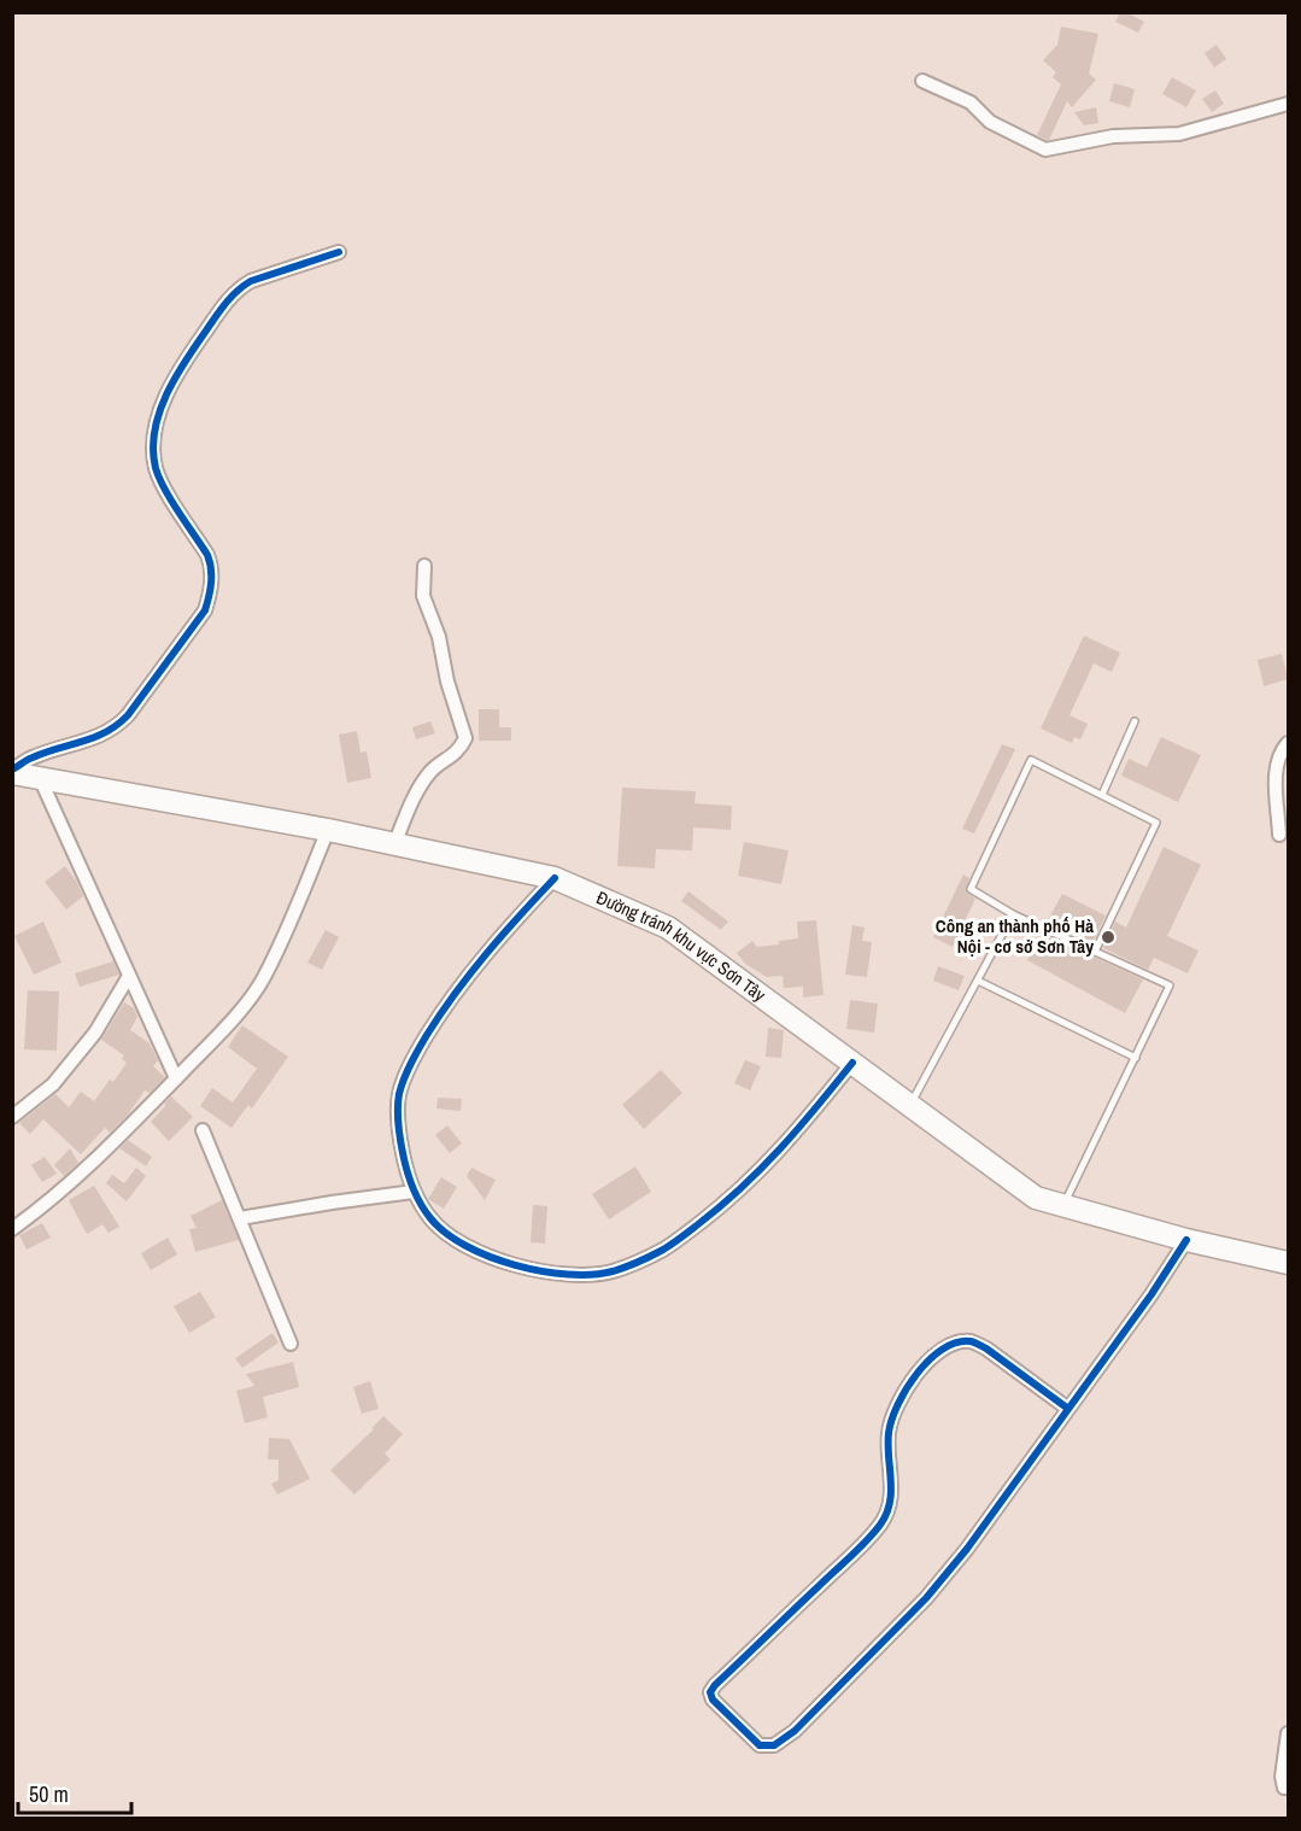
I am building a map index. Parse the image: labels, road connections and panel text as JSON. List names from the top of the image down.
{
  "streets": {
    "highway": ["Đường tránh khu vực Sơn Tây"]
  },
  "places": ["Công an thành phố Hà Nội - cơ sở Sơn Tây"],
  "scale_bar": "50 m"
}
